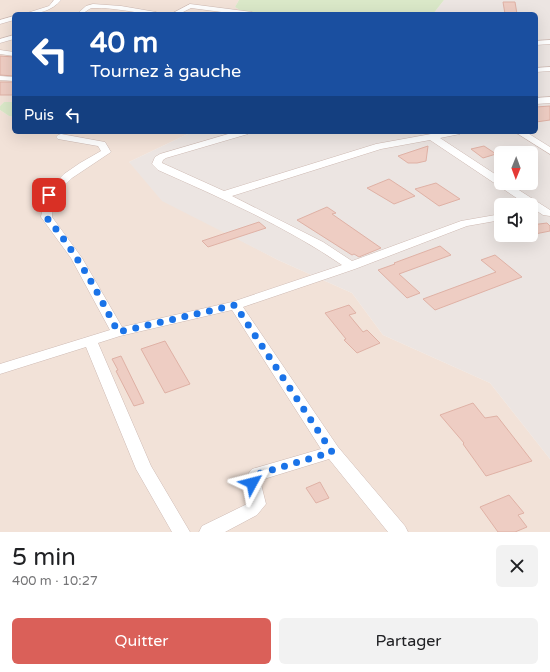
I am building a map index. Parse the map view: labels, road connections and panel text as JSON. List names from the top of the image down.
{
  "north": "bottom",
  "page": {
    "turn": ["40 m", "Tournez à gauche"],
    "then": "Puis",
    "heading": ["5 min", "400 m · 10:27"],
    "buttons": ["Quitter", "Partager"]
  }
}
